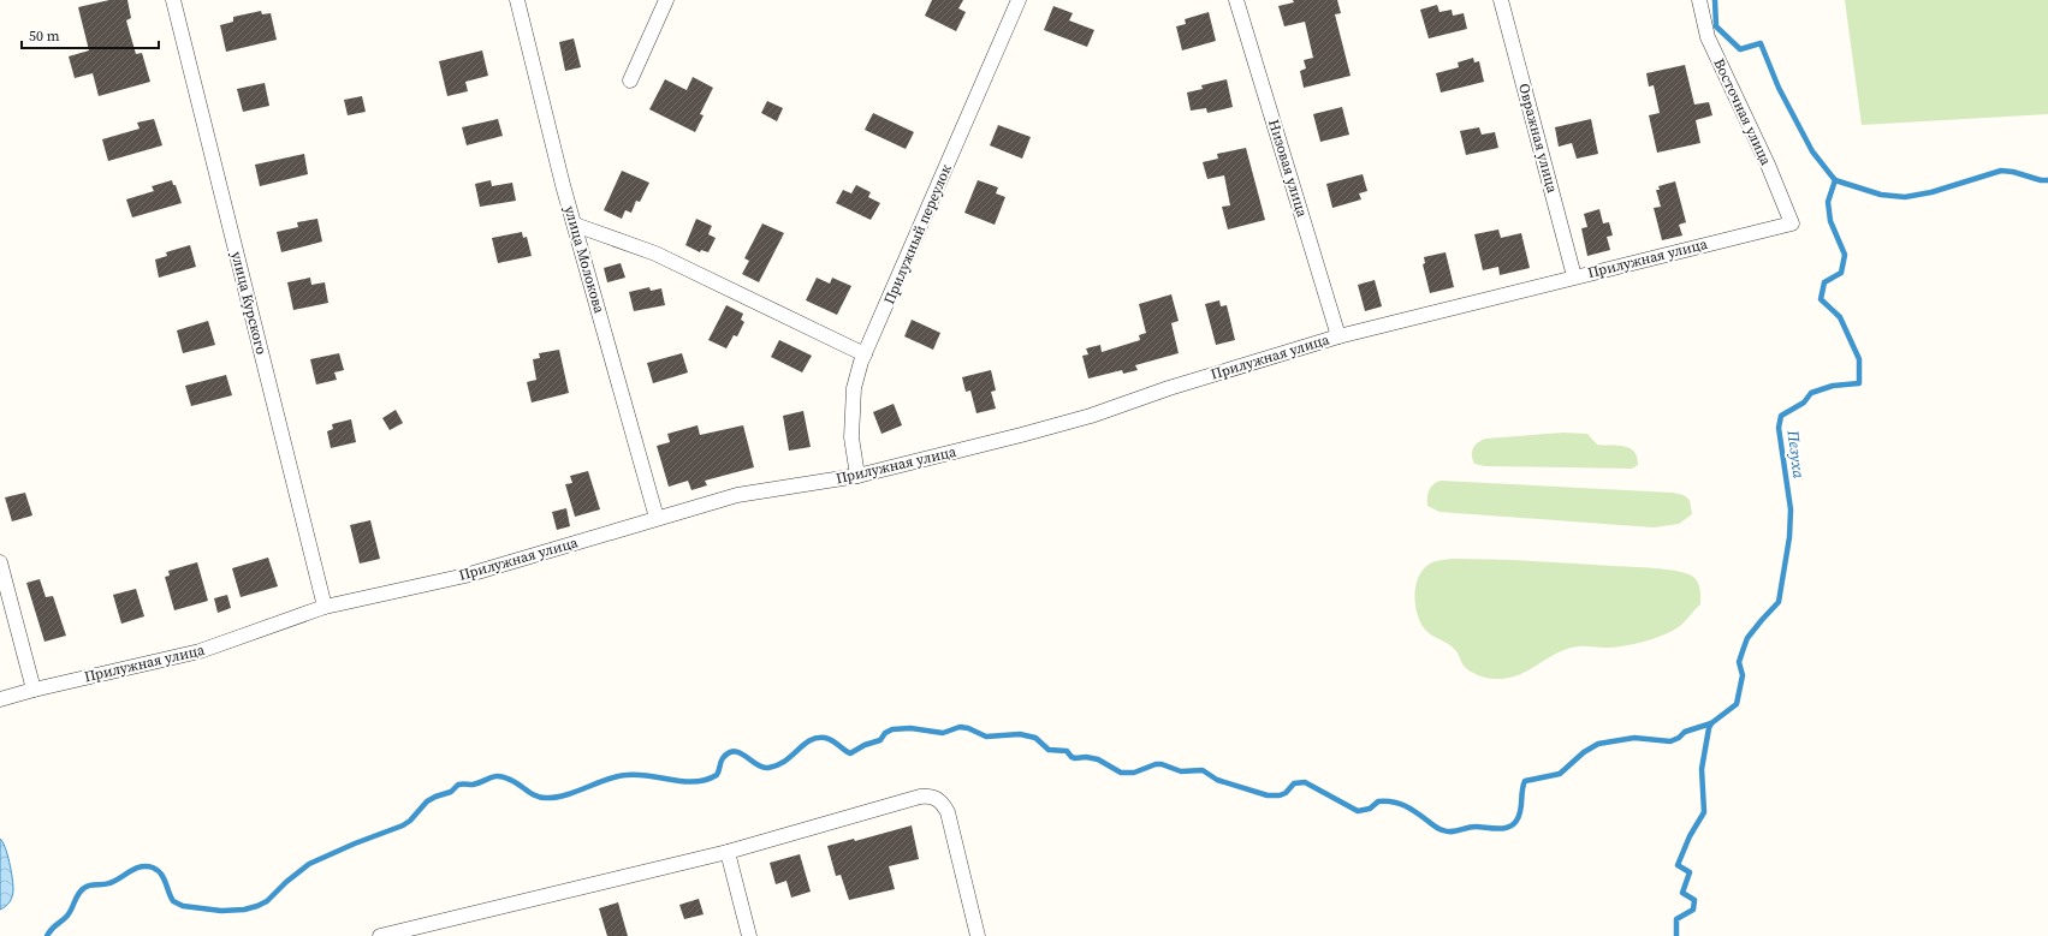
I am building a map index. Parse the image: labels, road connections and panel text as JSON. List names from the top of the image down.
{
  "streets": {
    "street": [
      "Восточная улица",
      "Овражная улица",
      "Низовая улица",
      "Прилужный переулок",
      "Прилужная улица",
      "улица Молокова",
      "улица Курского"
    ]
  },
  "crossings": [
    ["Восточная улица", "Прилужная улица"],
    ["Овражная улица", "Прилужная улица"],
    ["Низовая улица", "Прилужная улица"],
    ["Прилужный переулок", "Прилужная улица"],
    ["Прилужная улица", "улица Молокова"],
    ["Прилужная улица", "улица Курского"]
  ],
  "water": ["Пезуха"],
  "scale_bar": "50 m"
}
